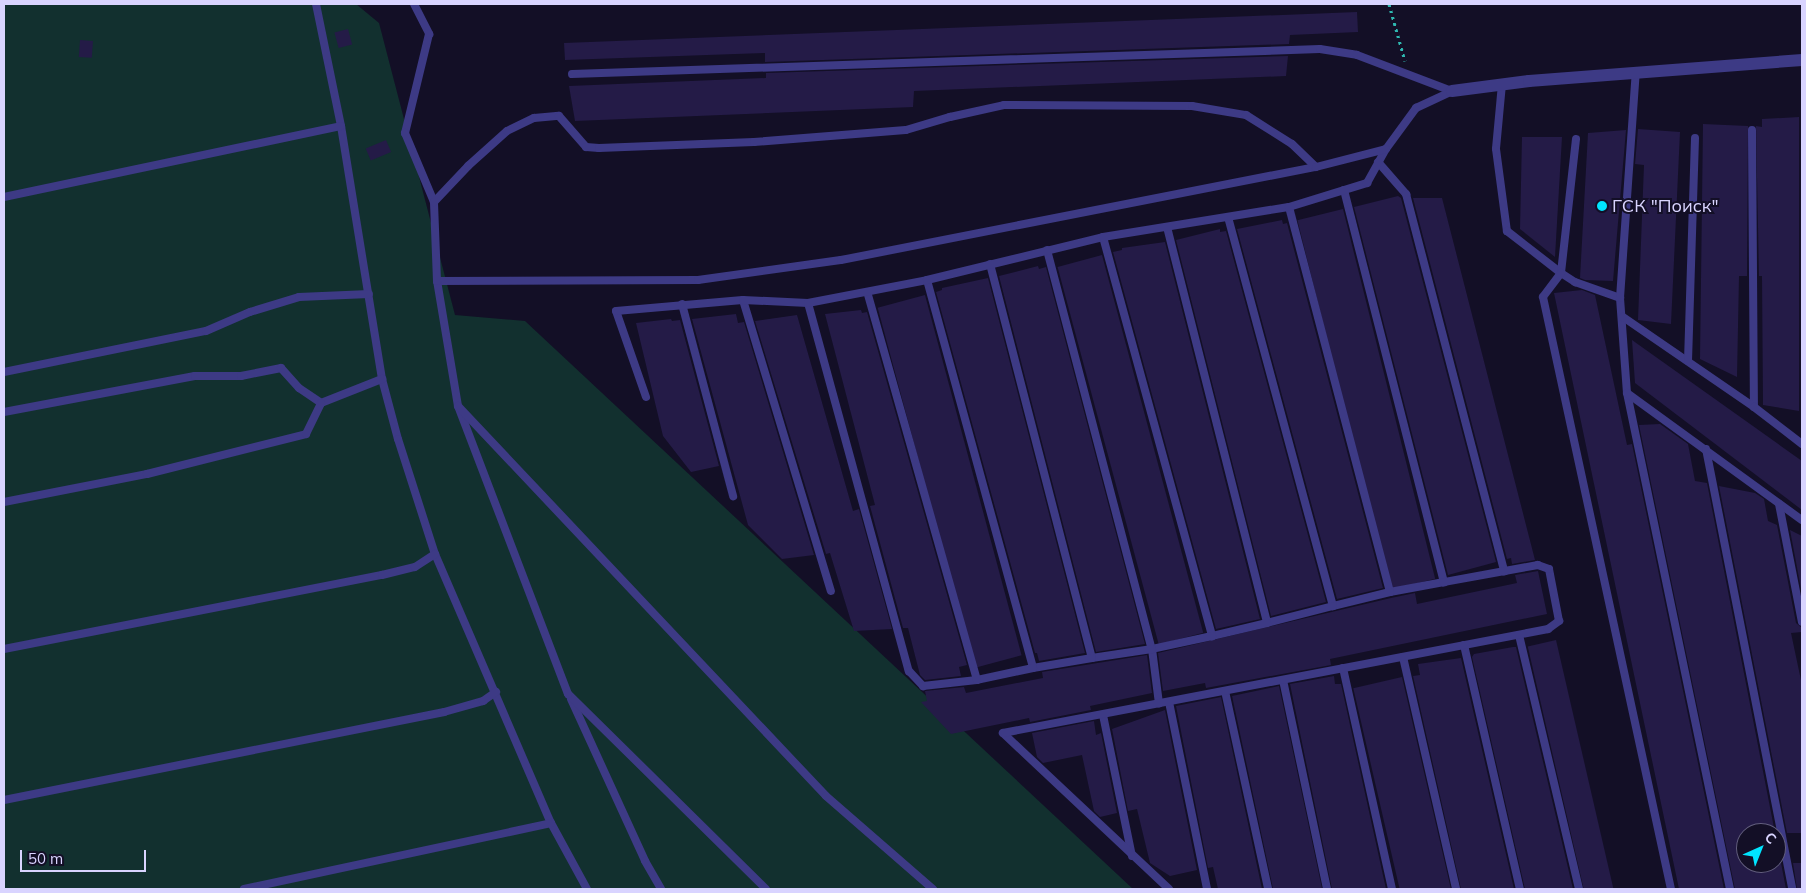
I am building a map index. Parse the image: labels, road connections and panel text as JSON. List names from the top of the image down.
{
  "places": ["ГСК \"Поиск\""],
  "scale_bar": "50 m",
  "north": "top right"
}
